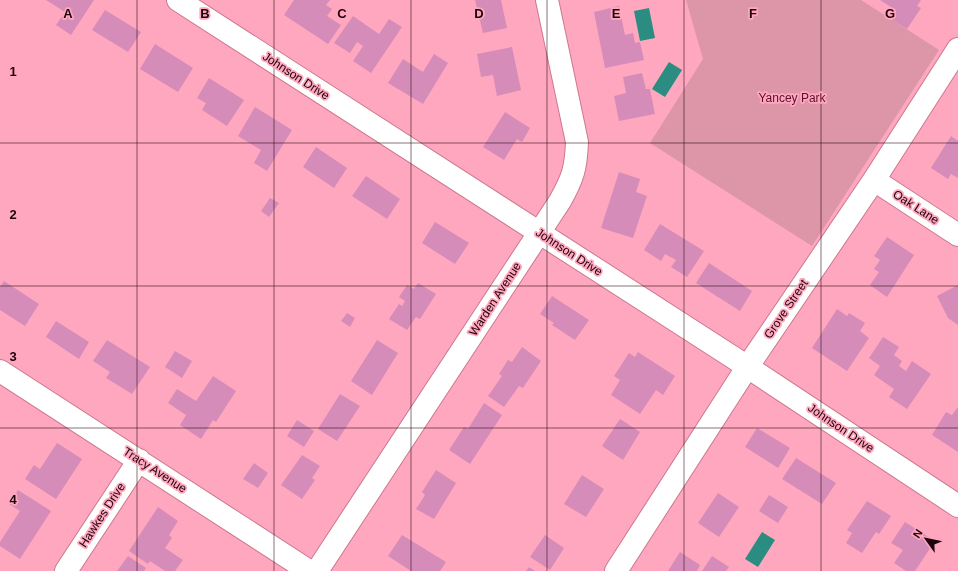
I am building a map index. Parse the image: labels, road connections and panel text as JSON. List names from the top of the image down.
{
  "streets": {
    "street": [
      "Johnson Drive",
      "Oak Lane",
      "Warden Avenue",
      "Grove Street",
      "Tracy Avenue",
      "Hawkes Drive"
    ]
  },
  "crossings": [
    ["Johnson Drive", "Warden Avenue"],
    ["Johnson Drive", "Grove Street"],
    ["Oak Lane", "Grove Street"],
    ["Tracy Avenue", "Hawkes Drive"]
  ],
  "parks": ["Yancey Park"],
  "north": "top left",
  "grid": {
    "columns": [
      "A",
      "B",
      "C",
      "D",
      "E",
      "F",
      "G"
    ],
    "rows": [
      "1",
      "2",
      "3",
      "4"
    ]
  }
}
